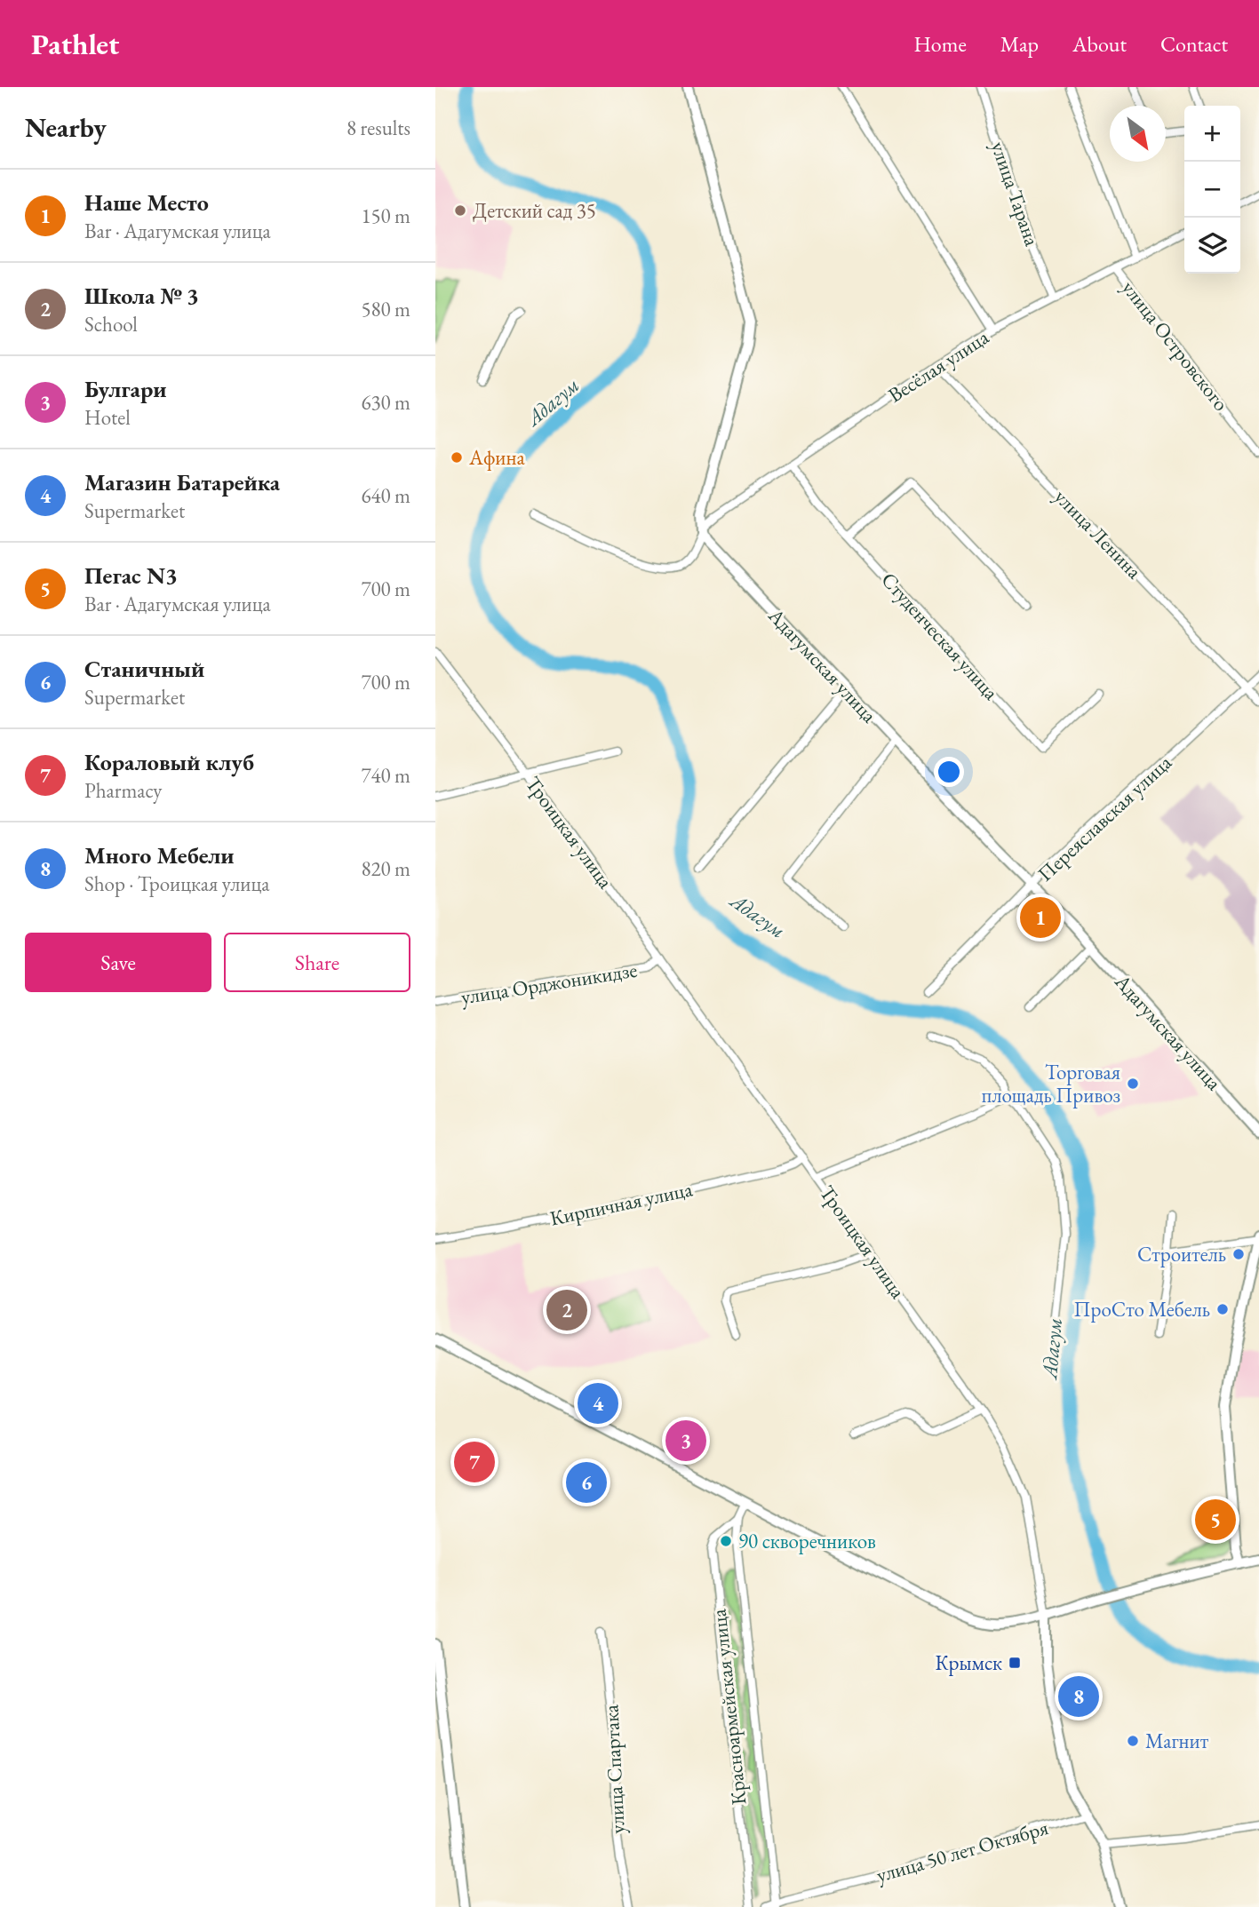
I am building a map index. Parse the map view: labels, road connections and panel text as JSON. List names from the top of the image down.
{
  "streets": {
    "main road": ["Адагумская улица", "Троицкая улица"],
    "street": [
      "улица Тарана",
      "улица Островского",
      "Весёлая улица",
      "улица Ленина",
      "Студенческая улица",
      "Переяславская улица",
      "улица Орджоникидзе",
      "Кирпичная улица",
      "Красноармейская улица",
      "улица Спартака",
      "улица 50 лет Октября"
    ]
  },
  "crossings": [
    ["улица Тарана", "Весёлая улица"],
    ["улица Островского", "Весёлая улица"],
    ["Весёлая улица", "улица Ленина"],
    ["Весёлая улица", "Студенческая улица"],
    ["Весёлая улица", "Адагумская улица"],
    ["улица Ленина", "Переяславская улица"],
    ["Адагумская улица", "Переяславская улица"],
    ["Троицкая улица", "улица Орджоникидзе"],
    ["Троицкая улица", "Кирпичная улица"],
    ["Троицкая улица", "улица 50 лет Октября"],
    ["Красноармейская улица", "улица 50 лет Октября"]
  ],
  "water": ["Адагум"],
  "places": {
    "other": [
      "Детский сад 35",
      "Афина",
      "Торговая площадь Привоз",
      "Строитель",
      "ПроСто Мебель",
      "90 скворечников",
      "Магнит"
    ],
    "transit": ["Крымск"]
  },
  "north": "bottom right",
  "page": {
    "header": "Pathlet",
    "nav": [
      "Home",
      "Map",
      "About",
      "Contact"
    ],
    "heading": ["Nearby", "8 results"],
    "map_buttons": ["+", "−"],
    "list": [
      {
        "mark": "1",
        "name": "Наше Место",
        "note": "Bar · Адагумская улица",
        "value": "150 m"
      },
      {
        "mark": "2",
        "name": "Школа № 3",
        "note": "School",
        "value": "580 m"
      },
      {
        "mark": "3",
        "name": "Булгари",
        "note": "Hotel",
        "value": "630 m"
      },
      {
        "mark": "4",
        "name": "Магазин Батарейка",
        "note": "Supermarket",
        "value": "640 m"
      },
      {
        "mark": "5",
        "name": "Пегас N3",
        "note": "Bar · Адагумская улица",
        "value": "700 m"
      },
      {
        "mark": "6",
        "name": "Станичный",
        "note": "Supermarket",
        "value": "700 m"
      },
      {
        "mark": "7",
        "name": "Кораловый клуб",
        "note": "Pharmacy",
        "value": "740 m"
      },
      {
        "mark": "8",
        "name": "Много Мебели",
        "note": "Shop · Троицкая улица",
        "value": "820 m"
      }
    ],
    "pins": [
      "1",
      "2",
      "4",
      "3",
      "7",
      "6",
      "5",
      "8"
    ],
    "buttons": ["Save", "Share"]
  }
}
